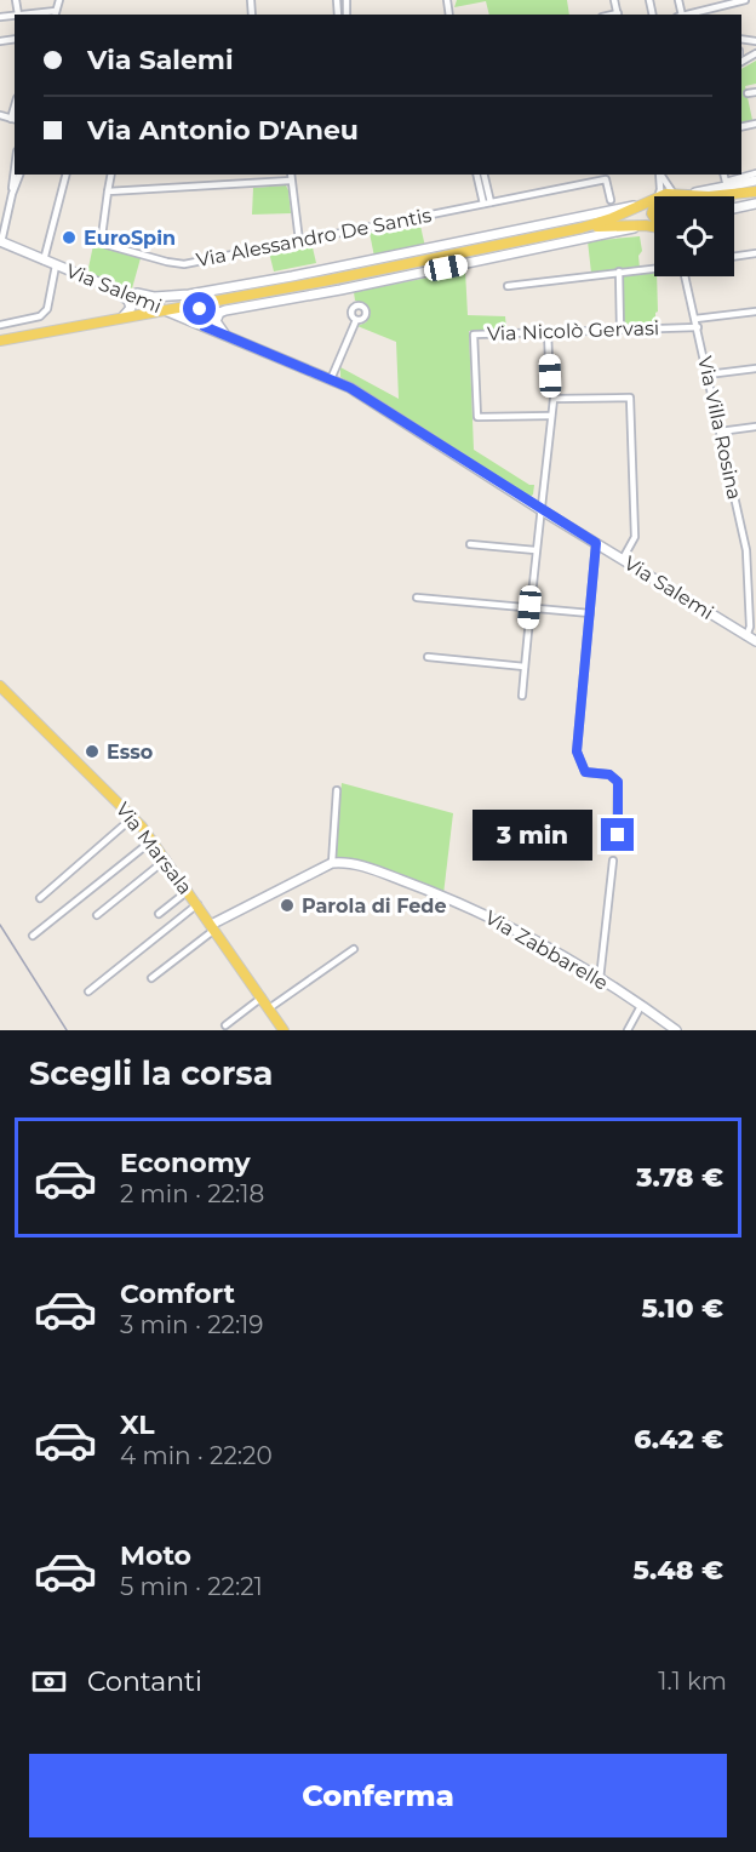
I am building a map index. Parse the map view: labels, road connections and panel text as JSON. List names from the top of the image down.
{
  "streets": {
    "main road": ["Via Marsala"],
    "street": [
      "Via Alessandro De Santis",
      "Via Salemi",
      "Via Nicolò Gervasi",
      "Via Villa Rosina",
      "Via Zabbarelle"
    ]
  },
  "crossings": [
    ["Via Salemi", "Via Villa Rosina"],
    ["Via Nicolò Gervasi", "Via Villa Rosina"]
  ],
  "places": ["EuroSpin", "Esso", "Parola di Fede"],
  "page": {
    "banner": ["Via Salemi", "Via Antonio D'Aneu"],
    "bubble": "3 min",
    "heading": "Scegli la corsa",
    "list": [
      {
        "name": "Economy",
        "note": "2 min · 22:18",
        "value": "3.78 €"
      },
      {
        "name": "Comfort",
        "note": "3 min · 22:19",
        "value": "5.10 €"
      },
      {
        "name": "XL",
        "note": "4 min · 22:20",
        "value": "6.42 €"
      },
      {
        "name": "Moto",
        "note": "5 min · 22:21",
        "value": "5.48 €"
      }
    ],
    "pay": ["Contanti", "1.1 km"],
    "buttons": "Conferma"
  }
}
